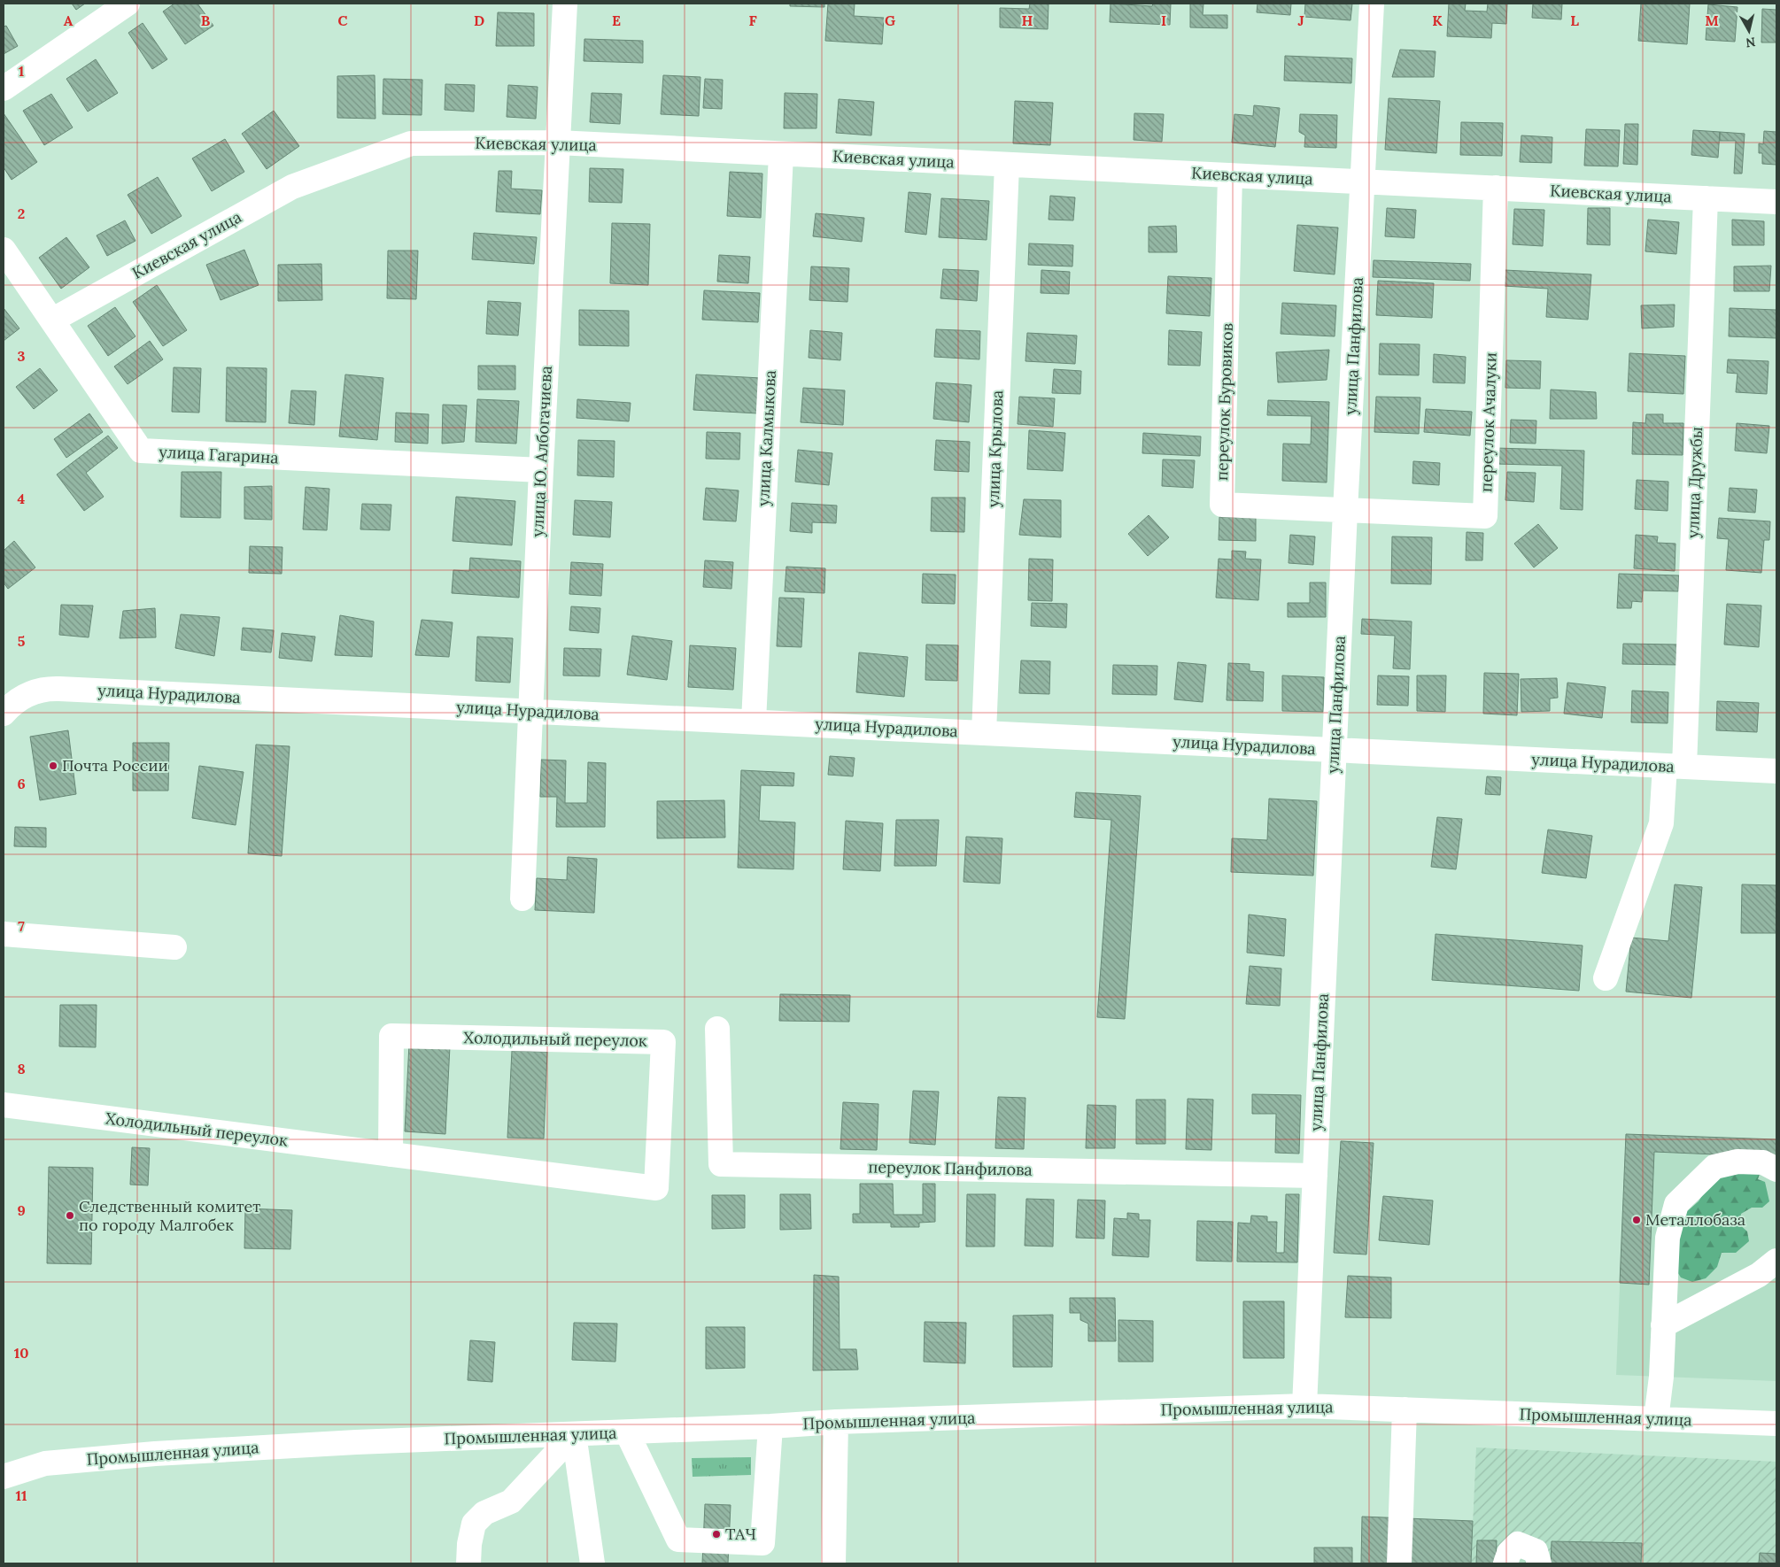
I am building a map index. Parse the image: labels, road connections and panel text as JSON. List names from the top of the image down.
{
  "streets": {
    "street": [
      "Киевская улица",
      "улица Панфилова",
      "переулок Буровиков",
      "переулок Ачалуки",
      "улица Калмыкова",
      "улица Крылова",
      "улица Ю. Албогачиева",
      "улица Гагарина",
      "улица Дружбы",
      "улица Нурадилова",
      "Холодильный переулок",
      "переулок Панфилова",
      "Промышленная улица"
    ]
  },
  "crossings": [
    ["Киевская улица", "улица Панфилова"],
    ["Киевская улица", "переулок Буровиков"],
    ["Киевская улица", "переулок Ачалуки"],
    ["Киевская улица", "улица Калмыкова"],
    ["Киевская улица", "улица Крылова"],
    ["Киевская улица", "улица Ю. Албогачиева"],
    ["Киевская улица", "улица Гагарина"],
    ["Киевская улица", "улица Дружбы"],
    ["улица Панфилова", "переулок Буровиков"],
    ["улица Панфилова", "переулок Ачалуки"],
    ["улица Панфилова", "улица Нурадилова"],
    ["улица Панфилова", "переулок Панфилова"],
    ["улица Панфилова", "Промышленная улица"],
    ["переулок Буровиков", "переулок Ачалуки"],
    ["улица Калмыкова", "улица Нурадилова"],
    ["улица Крылова", "улица Нурадилова"],
    ["улица Ю. Албогачиева", "улица Гагарина"],
    ["улица Ю. Албогачиева", "улица Нурадилова"],
    ["улица Дружбы", "улица Нурадилова"]
  ],
  "places": [
    "Почта России",
    "Следственный комитет по городу Малгобек",
    "Металлобаза",
    "ТАЧ"
  ],
  "north": "bottom",
  "grid": {
    "columns": [
      "A",
      "B",
      "C",
      "D",
      "E",
      "F",
      "G",
      "H",
      "I",
      "J",
      "K",
      "L",
      "M"
    ],
    "rows": [
      "1",
      "2",
      "3",
      "4",
      "5",
      "6",
      "7",
      "8",
      "9",
      "10",
      "11"
    ]
  }
}
